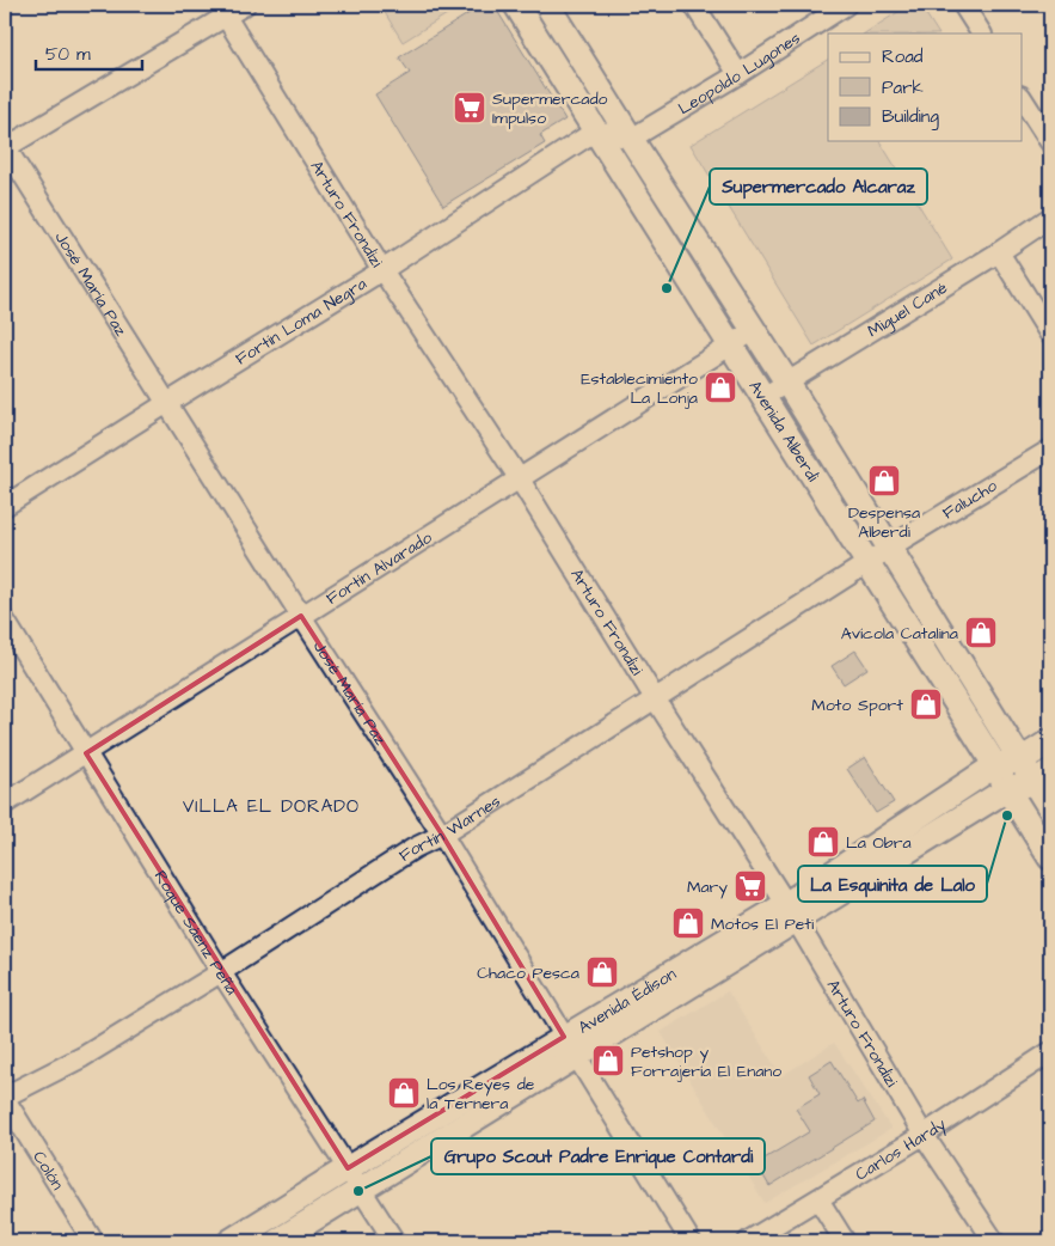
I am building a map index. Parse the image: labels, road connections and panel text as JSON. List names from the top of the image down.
{
  "streets": {
    "main road": ["Avenida Alberdi", "Avenida Édison"],
    "street": [
      "Leopoldo Lugones",
      "Arturo Frondizi",
      "José María Paz",
      "Miguel Cané",
      "Fortín Loma Negra",
      "Falucho",
      "Fortín Alvarado",
      "Fortín Warnes",
      "Roque Sáenz Peña",
      "Carlos Hardy",
      "Colón"
    ]
  },
  "crossings": [
    ["Leopoldo Lugones", "Avenida Alberdi"],
    ["Arturo Frondizi", "Fortín Loma Negra"],
    ["Arturo Frondizi", "Fortín Alvarado"],
    ["Arturo Frondizi", "Fortín Warnes"],
    ["Arturo Frondizi", "Avenida Édison"],
    ["Arturo Frondizi", "Carlos Hardy"],
    ["José María Paz", "Fortín Loma Negra"],
    ["José María Paz", "Fortín Alvarado"],
    ["José María Paz", "Fortín Warnes"],
    ["José María Paz", "Avenida Édison"],
    ["Miguel Cané", "Avenida Alberdi"],
    ["Fortín Loma Negra", "Avenida Alberdi"],
    ["Avenida Alberdi", "Falucho"],
    ["Avenida Alberdi", "Fortín Alvarado"],
    ["Avenida Alberdi", "Fortín Warnes"],
    ["Avenida Alberdi", "Avenida Édison"],
    ["Falucho", "Fortín Warnes"],
    ["Fortín Alvarado", "Roque Sáenz Peña"],
    ["Fortín Warnes", "Roque Sáenz Peña"],
    ["Fortín Warnes", "Colón"],
    ["Roque Sáenz Peña", "Avenida Édison"]
  ],
  "districts": ["VILLA EL DORADO"],
  "places": {
    "supermarket": ["Supermercado Impulso", "Mary"],
    "other": ["Supermercado Alcaraz", "La Esquinita de Lalo", "Grupo Scout Padre Enrique Contardi"],
    "shop": [
      "Establecimiento La Lonja",
      "Despensa Alberdi",
      "Avícola Catalina",
      "Moto Sport",
      "La Obra",
      "Motos El Peti",
      "Chaco Pesca",
      "Petshop y Forrajería El Enano",
      "Los Reyes de la Ternera"
    ]
  },
  "legend": ["Road", "Park", "Building"],
  "scale_bar": "50 m"
}
